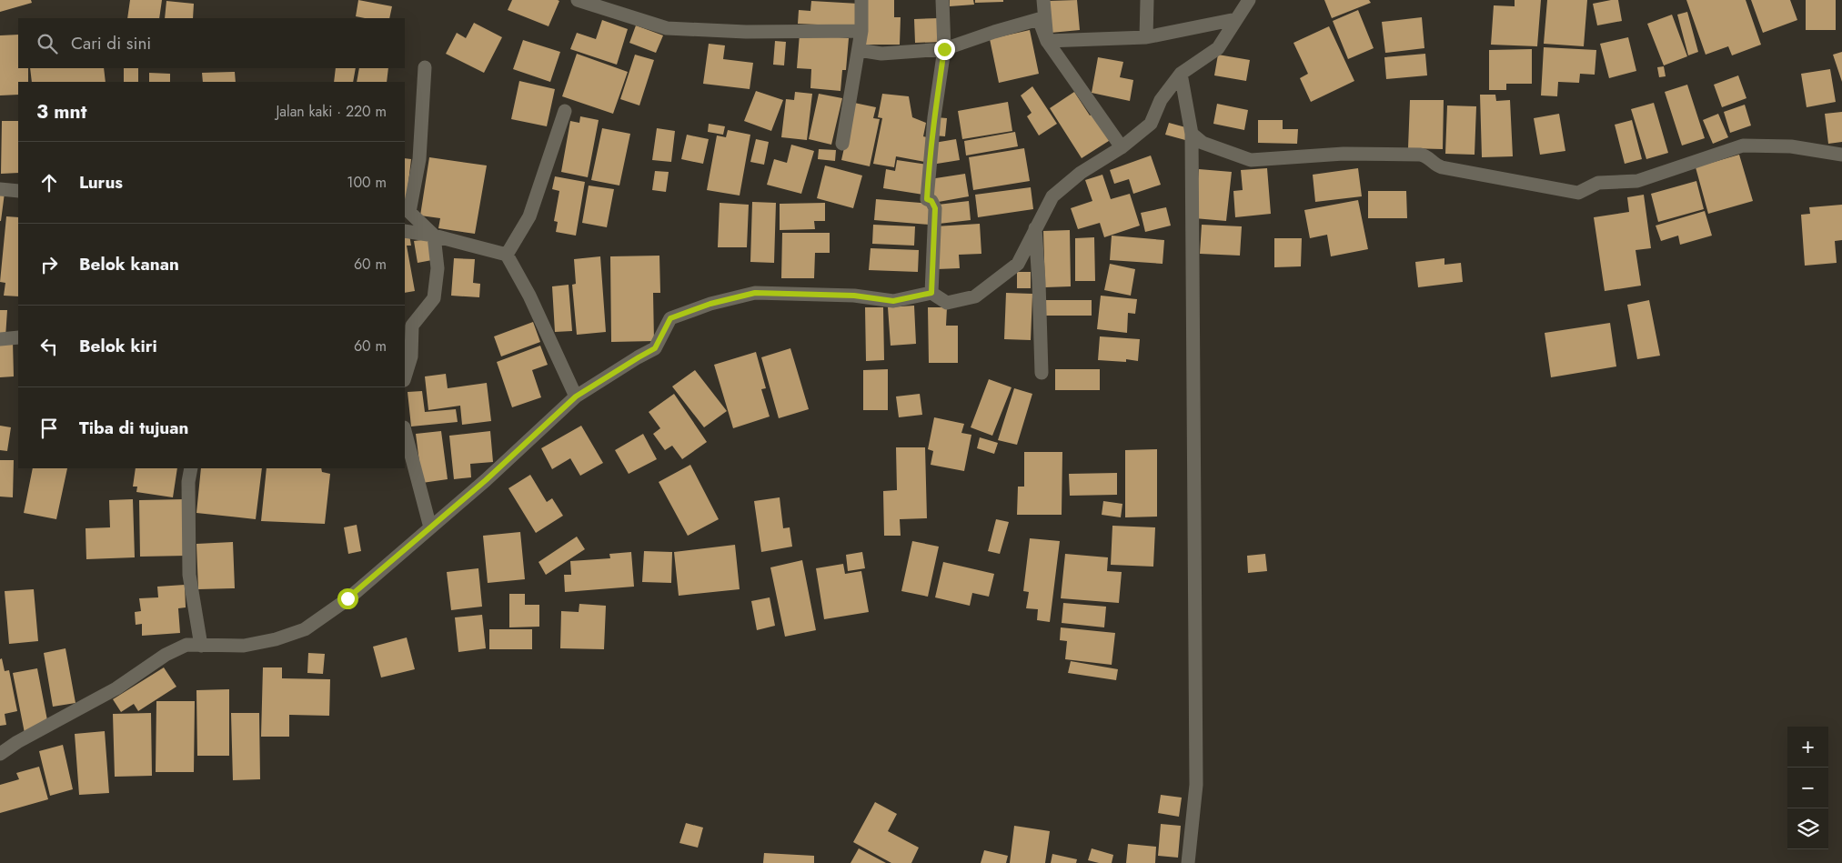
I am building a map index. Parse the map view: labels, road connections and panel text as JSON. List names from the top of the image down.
{
  "page": {
    "search": "Cari di sini",
    "heading": ["3 mnt", "Jalan kaki · 220 m"],
    "list": [
      ["Lurus", "100 m"],
      ["Belok kanan", "60 m"],
      ["Belok kiri", "60 m"],
      "Tiba di tujuan"
    ],
    "map_buttons": ["+", "−"]
  }
}
